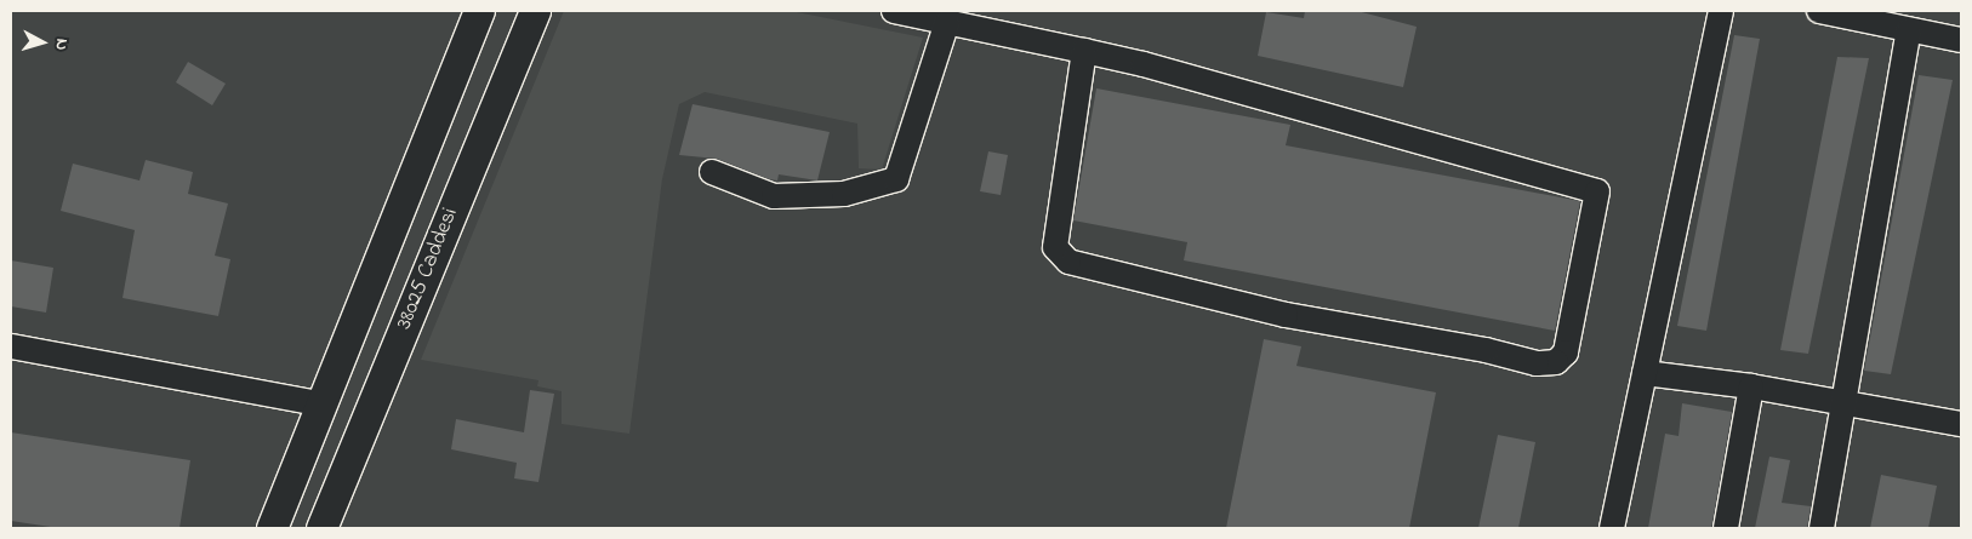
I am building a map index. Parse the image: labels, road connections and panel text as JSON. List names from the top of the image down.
{
  "streets": {
    "main road": ["38025 Caddesi"]
  },
  "north": "right"
}
